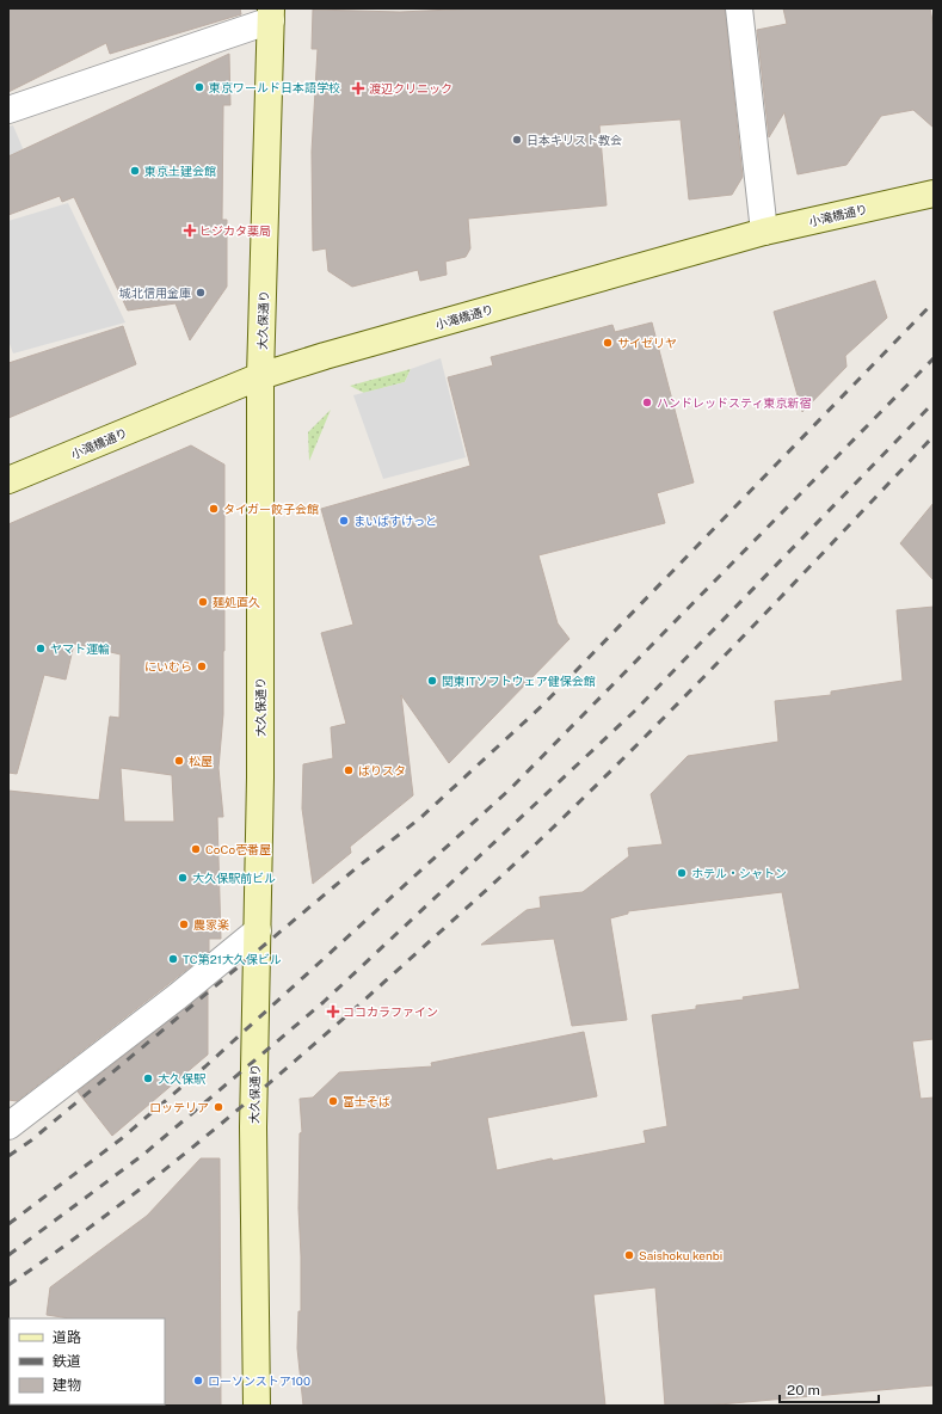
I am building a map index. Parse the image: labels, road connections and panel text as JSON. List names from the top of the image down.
{
  "streets": {
    "main road": ["小滝橋通り", "大久保通り"]
  },
  "crossings": [
    ["小滝橋通り", "大久保通り"]
  ],
  "places": {
    "other": [
      "東京ワールド日本語学校",
      "日本キリスト教会",
      "東京土建会館",
      "城北信用金庫",
      "サイゼリヤ",
      "ハンドレッドスティ東京新宿",
      "タイガー餃子会館",
      "まいばすけっと",
      "麺処直久",
      "ヤマト運輸",
      "にいむら",
      "関東ITソフトウェア健保会館",
      "松屋",
      "ばりスタ",
      "CoCo壱番屋",
      "ホテル・シャトン",
      "大久保駅前ビル",
      "農家楽",
      "TC第21大久保ビル",
      "大久保駅",
      "富士そば",
      "ロッテリア",
      "Saishoku kenbi",
      "ローソンストア100"
    ],
    "health": ["渡辺クリニック", "ヒジカタ薬局", "ココカラファイン"]
  },
  "legend": ["道路", "鉄道", "建物"],
  "scale_bar": "20 m"
}
